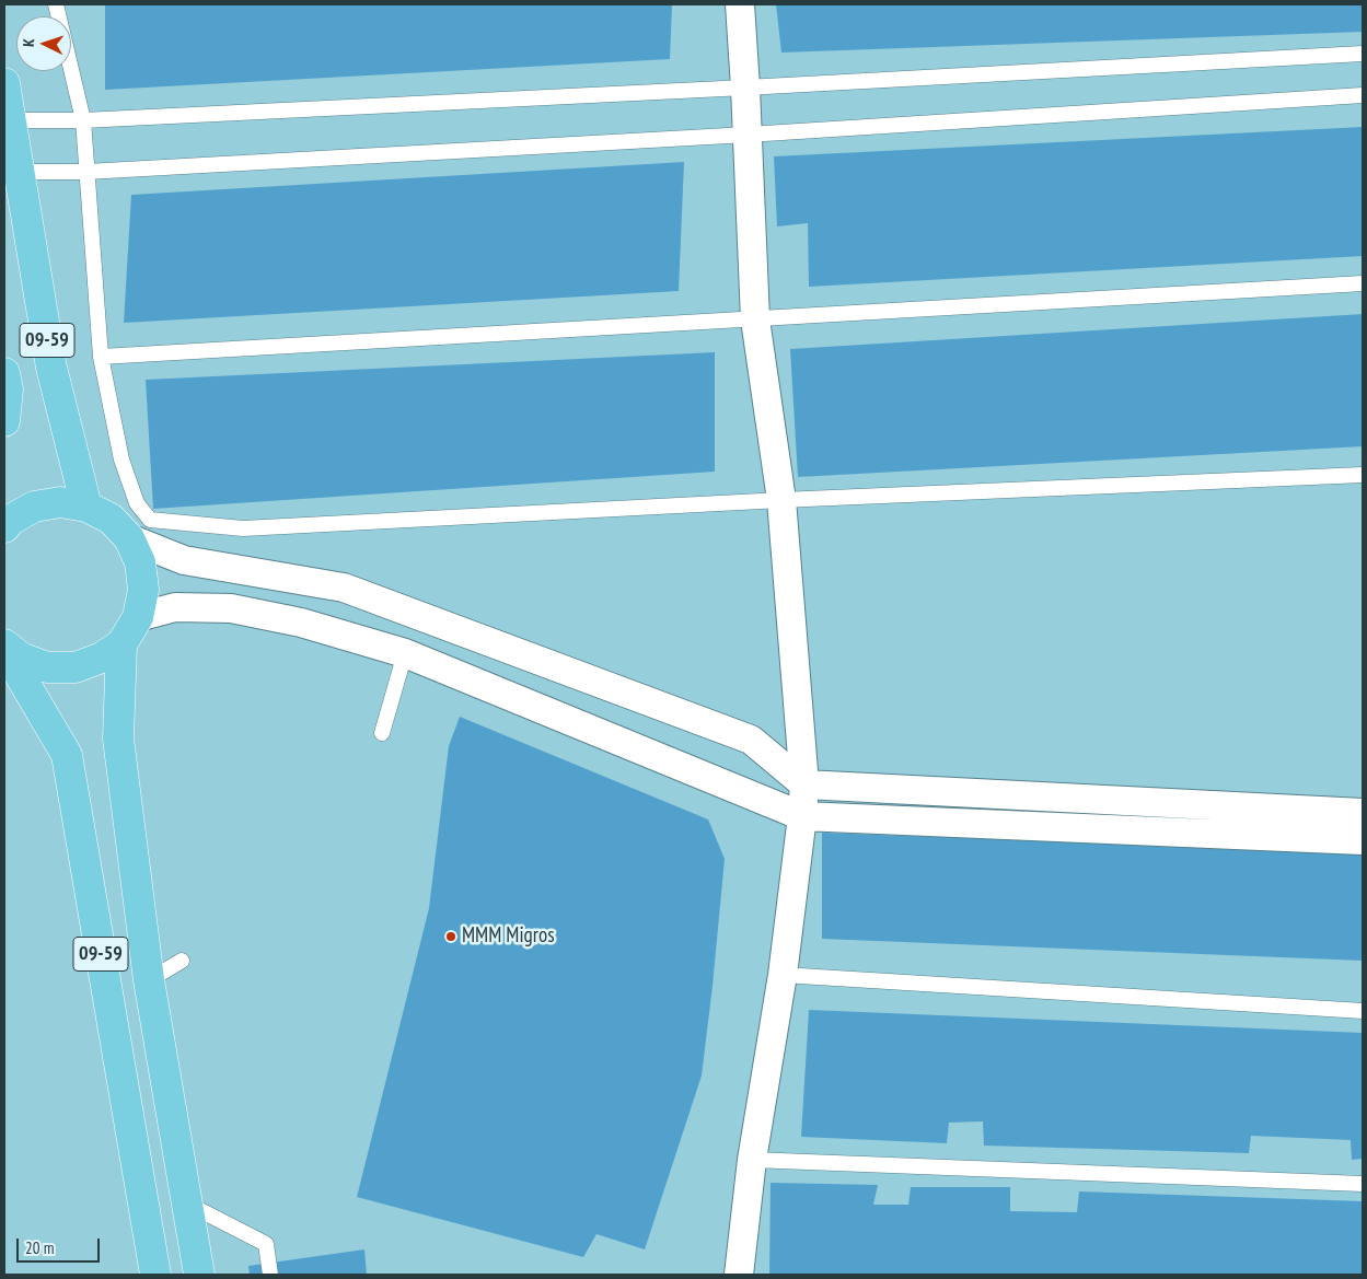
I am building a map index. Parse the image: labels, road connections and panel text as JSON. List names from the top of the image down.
{
  "streets": {
    "main road": ["09-59"]
  },
  "places": ["MMM Migros"],
  "scale_bar": "20 m",
  "north": "left"
}
